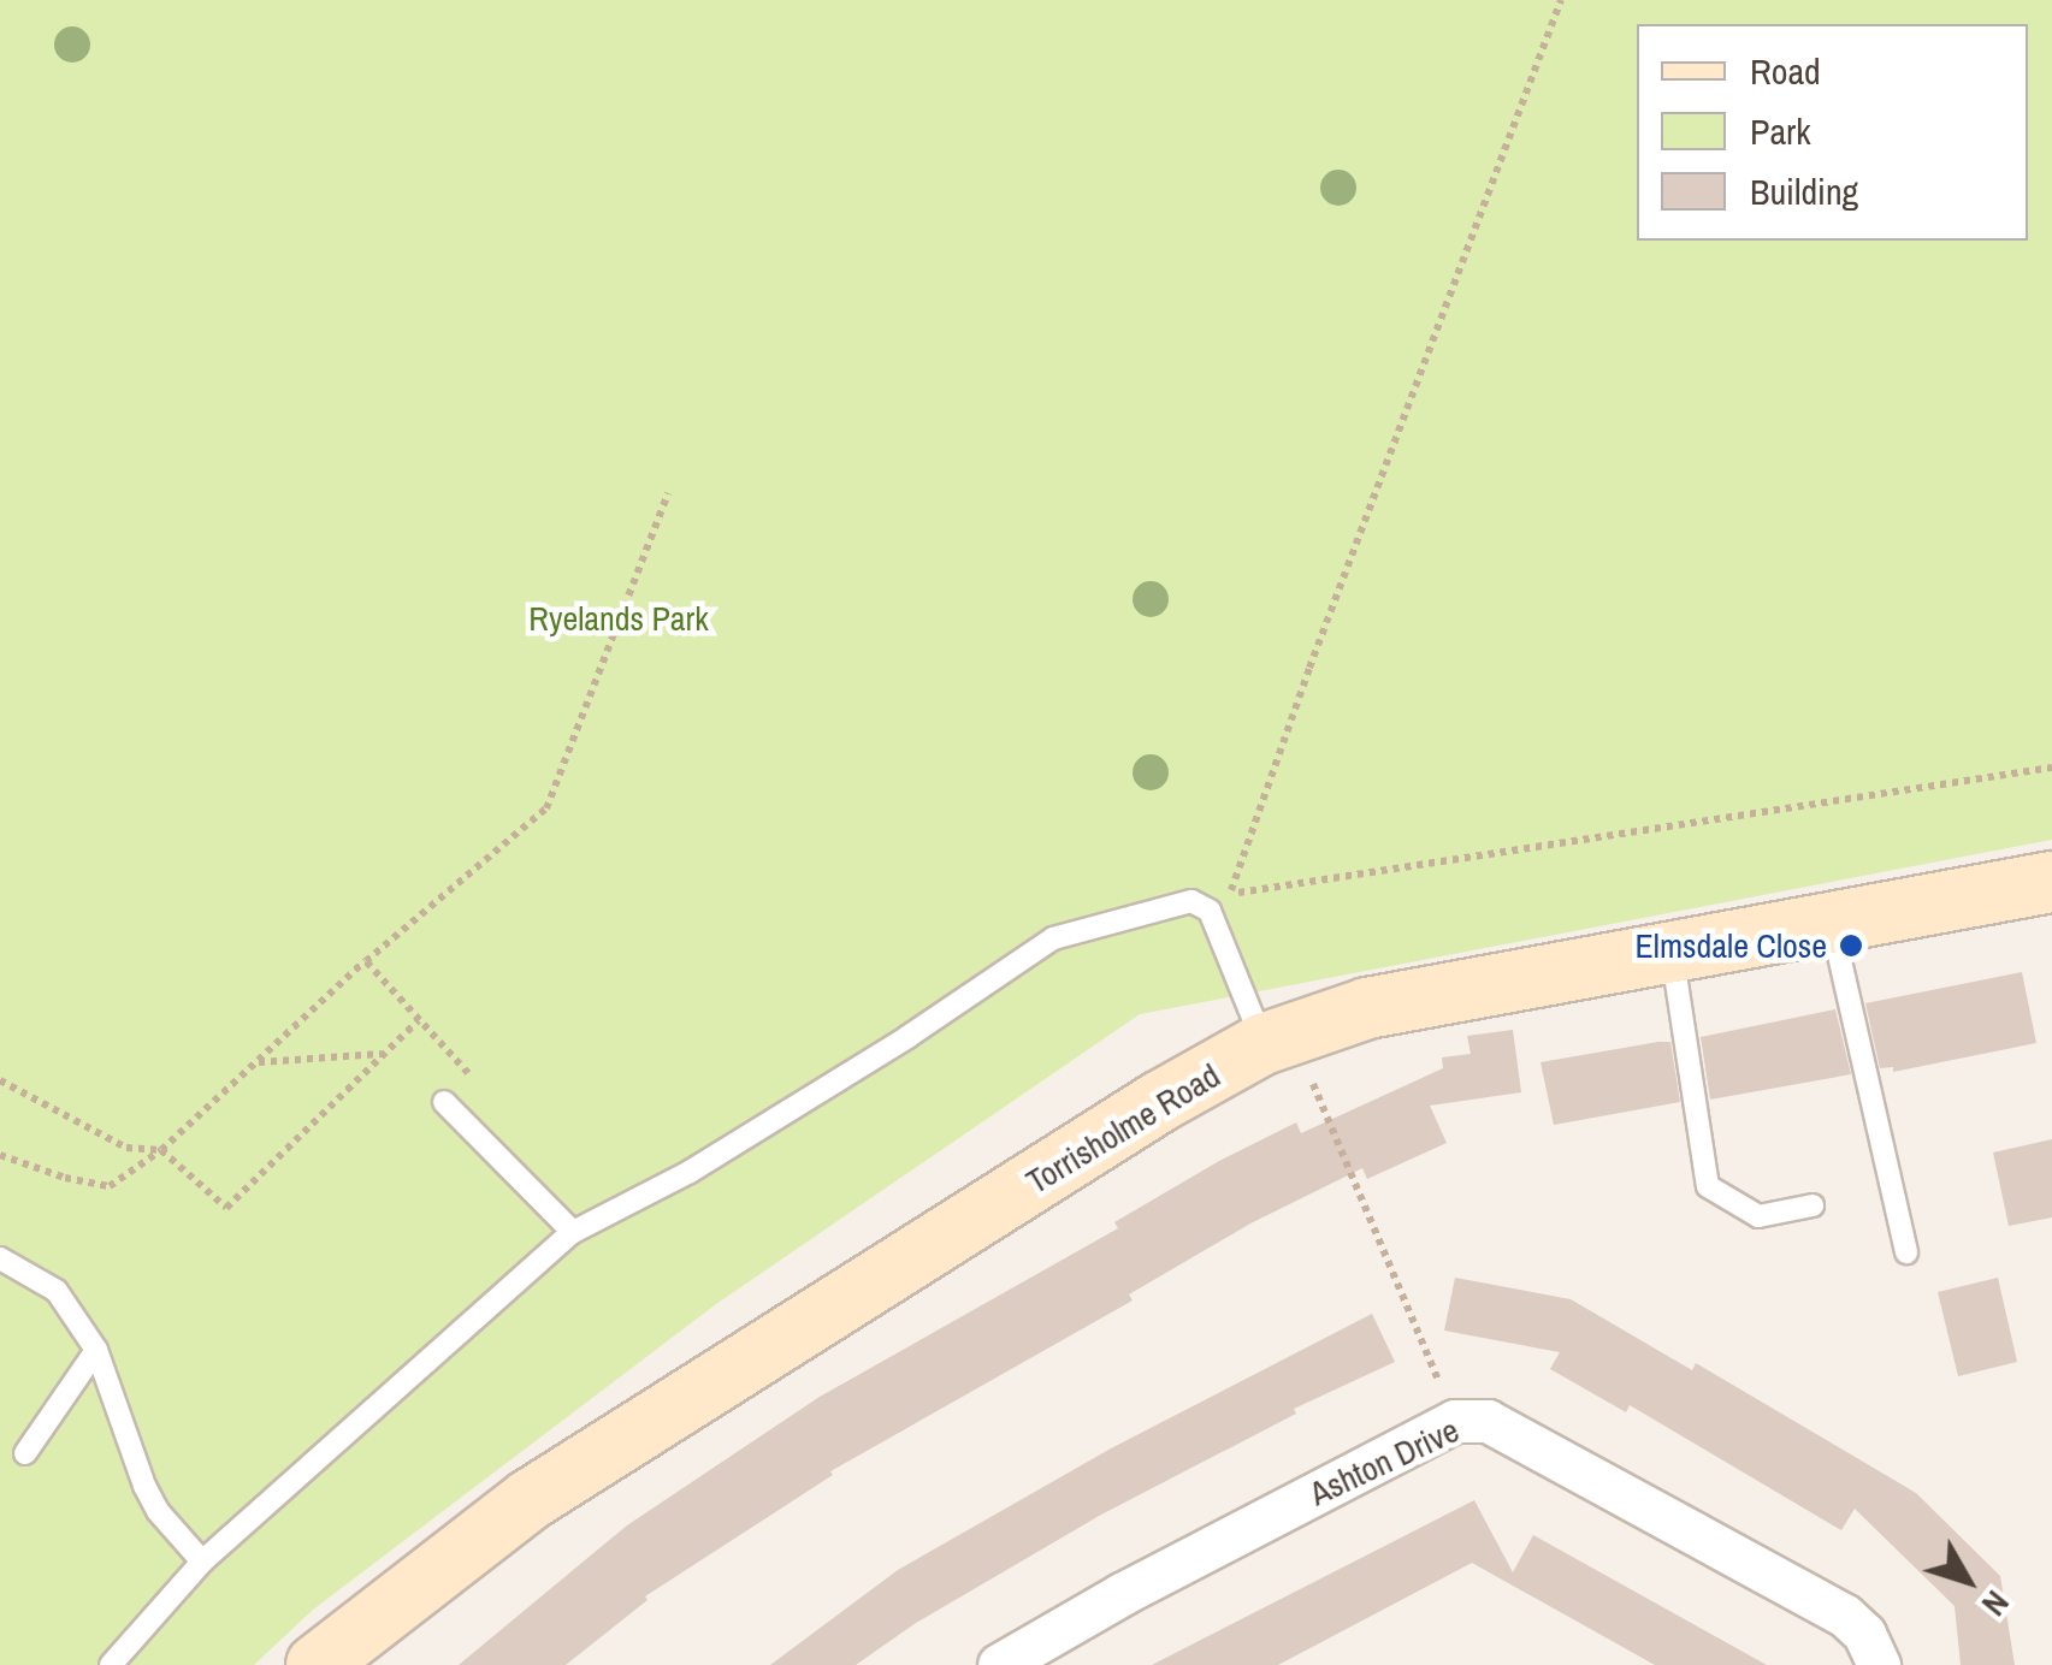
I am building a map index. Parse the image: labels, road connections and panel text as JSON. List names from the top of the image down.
{
  "streets": {
    "main road": ["Torrisholme Road"],
    "street": ["Ashton Drive"]
  },
  "parks": ["Ryelands Park"],
  "places": ["Elmsdale Close"],
  "legend": ["Road", "Park", "Building"],
  "north": "bottom right"
}
